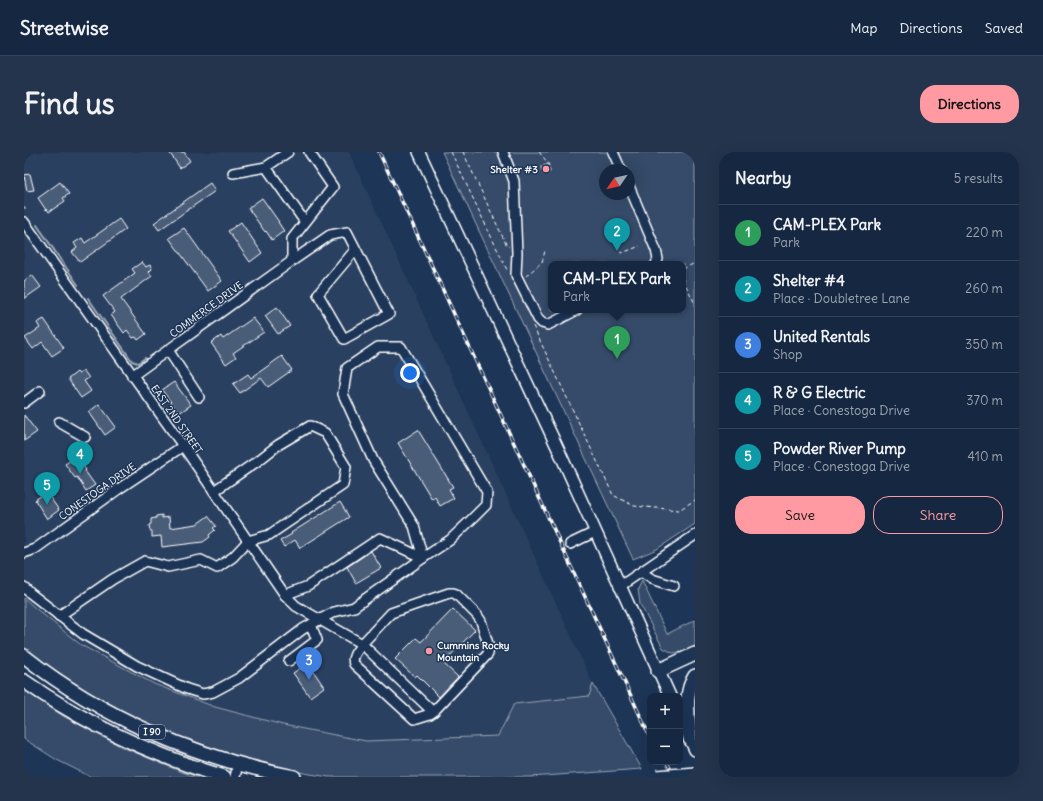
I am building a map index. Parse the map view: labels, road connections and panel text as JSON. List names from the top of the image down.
{
  "streets": {
    "highway": ["I 90"],
    "street": ["COMMERCE DRIVE", "EAST 2ND STREET", "CONESTOGA DRIVE"]
  },
  "crossings": [
    ["COMMERCE DRIVE", "EAST 2ND STREET"],
    ["EAST 2ND STREET", "CONESTOGA DRIVE"]
  ],
  "places": ["Shelter #3", "Cummins Rocky Mountain"],
  "north": "bottom left",
  "page": {
    "header": "Streetwise",
    "nav": ["Map", "Directions", "Saved"],
    "buttons": [
      "Directions",
      ["Save", "Share"]
    ],
    "title": "Find us",
    "heading": ["Nearby", "5 results"],
    "list": [
      {
        "mark": "1",
        "name": "CAM-PLEX Park",
        "note": "Park",
        "value": "220 m"
      },
      {
        "mark": "2",
        "name": "Shelter #4",
        "note": "Place · Doubletree Lane",
        "value": "260 m"
      },
      {
        "mark": "3",
        "name": "United Rentals",
        "note": "Shop",
        "value": "350 m"
      },
      {
        "mark": "4",
        "name": "R & G Electric",
        "note": "Place · Conestoga Drive",
        "value": "370 m"
      },
      {
        "mark": "5",
        "name": "Powder River Pump",
        "note": "Place · Conestoga Drive",
        "value": "410 m"
      }
    ],
    "pins": [
      "2",
      "1",
      "4",
      "5",
      "3"
    ],
    "popup": ["CAM-PLEX Park", "Park"],
    "map_buttons": ["+", "−"]
  }
}
